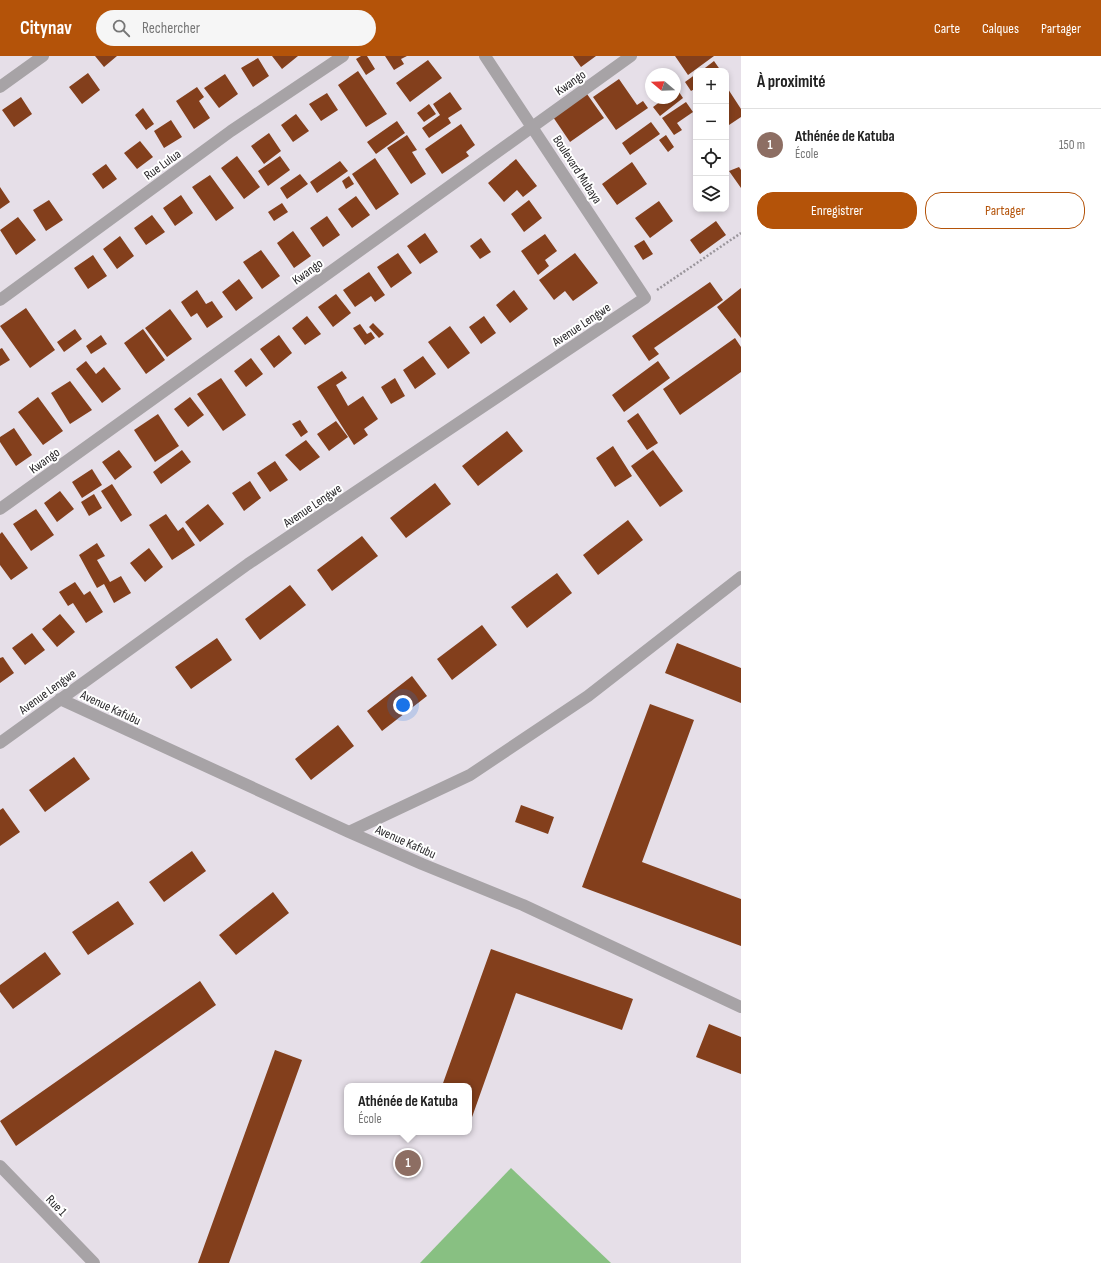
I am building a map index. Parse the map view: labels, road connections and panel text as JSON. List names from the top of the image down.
{
  "streets": {
    "street": [
      "Kwango",
      "Rue Lulua",
      "Boulevard Mubaya",
      "Avenue Lengwe",
      "Avenue Kafubu",
      "Rue 1"
    ]
  },
  "crossings": [
    ["Kwango", "Boulevard Mubaya"],
    ["Boulevard Mubaya", "Avenue Lengwe"],
    ["Avenue Lengwe", "Avenue Kafubu"]
  ],
  "north": "left",
  "page": {
    "header": "Citynav",
    "search": "Rechercher",
    "nav": ["Carte", "Calques", "Partager"],
    "heading": "À proximité",
    "map_buttons": ["+", "−"],
    "list": [
      {
        "mark": "1",
        "name": "Athénée de Katuba",
        "note": "École",
        "value": "150 m"
      }
    ],
    "buttons": ["Enregistrer", "Partager"],
    "popup": ["Athénée de Katuba", "École"],
    "pins": "1"
  }
}
